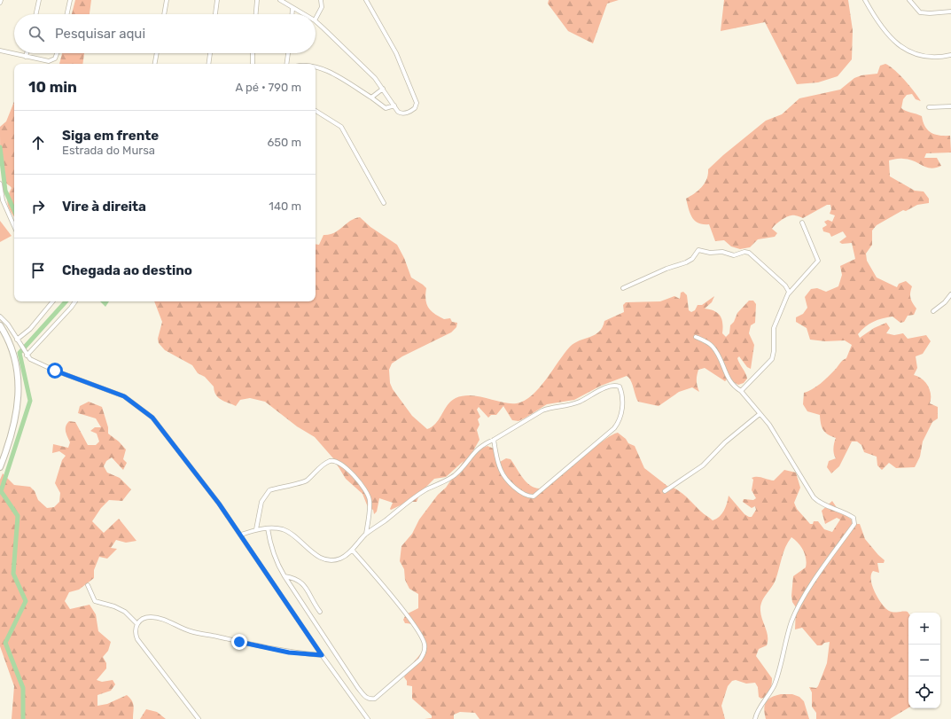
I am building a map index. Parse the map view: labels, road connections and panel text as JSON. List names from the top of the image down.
{
  "page": {
    "search": "Pesquisar aqui",
    "heading": ["10 min", "A pé · 790 m"],
    "list": [
      ["Siga em frente", "Estrada do Mursa", "650 m"],
      ["Vire à direita", "140 m"],
      "Chegada ao destino"
    ],
    "map_buttons": ["+", "−"]
  }
}
